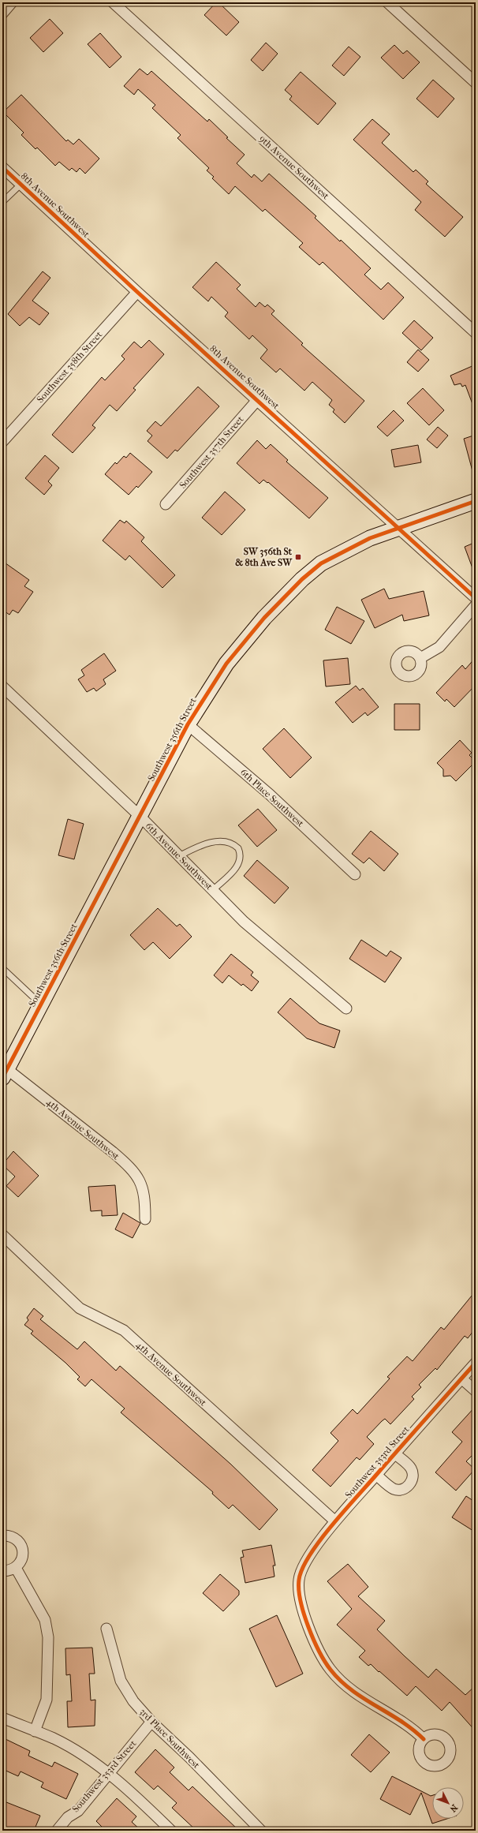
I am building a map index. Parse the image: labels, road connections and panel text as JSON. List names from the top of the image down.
{
  "streets": {
    "main road": ["Southwest 356th Street"],
    "street": [
      "9th Avenue Southwest",
      "8th Avenue Southwest",
      "Southwest 358th Street",
      "Southwest 357th Street",
      "6th Place Southwest",
      "6th Avenue Southwest",
      "4th Avenue Southwest",
      "Southwest 353rd Street",
      "3rd Place Southwest"
    ]
  },
  "crossings": [
    ["8th Avenue Southwest", "Southwest 358th Street"],
    ["8th Avenue Southwest", "Southwest 357th Street"],
    ["8th Avenue Southwest", "Southwest 356th Street"],
    ["Southwest 356th Street", "6th Place Southwest"],
    ["Southwest 356th Street", "6th Avenue Southwest"],
    ["Southwest 356th Street", "4th Avenue Southwest"],
    ["4th Avenue Southwest", "Southwest 353rd Street"],
    ["Southwest 353rd Street", "3rd Place Southwest"]
  ],
  "places": {
    "transit": ["SW 356th St & 8th Ave SW"]
  },
  "north": "bottom right"
}
